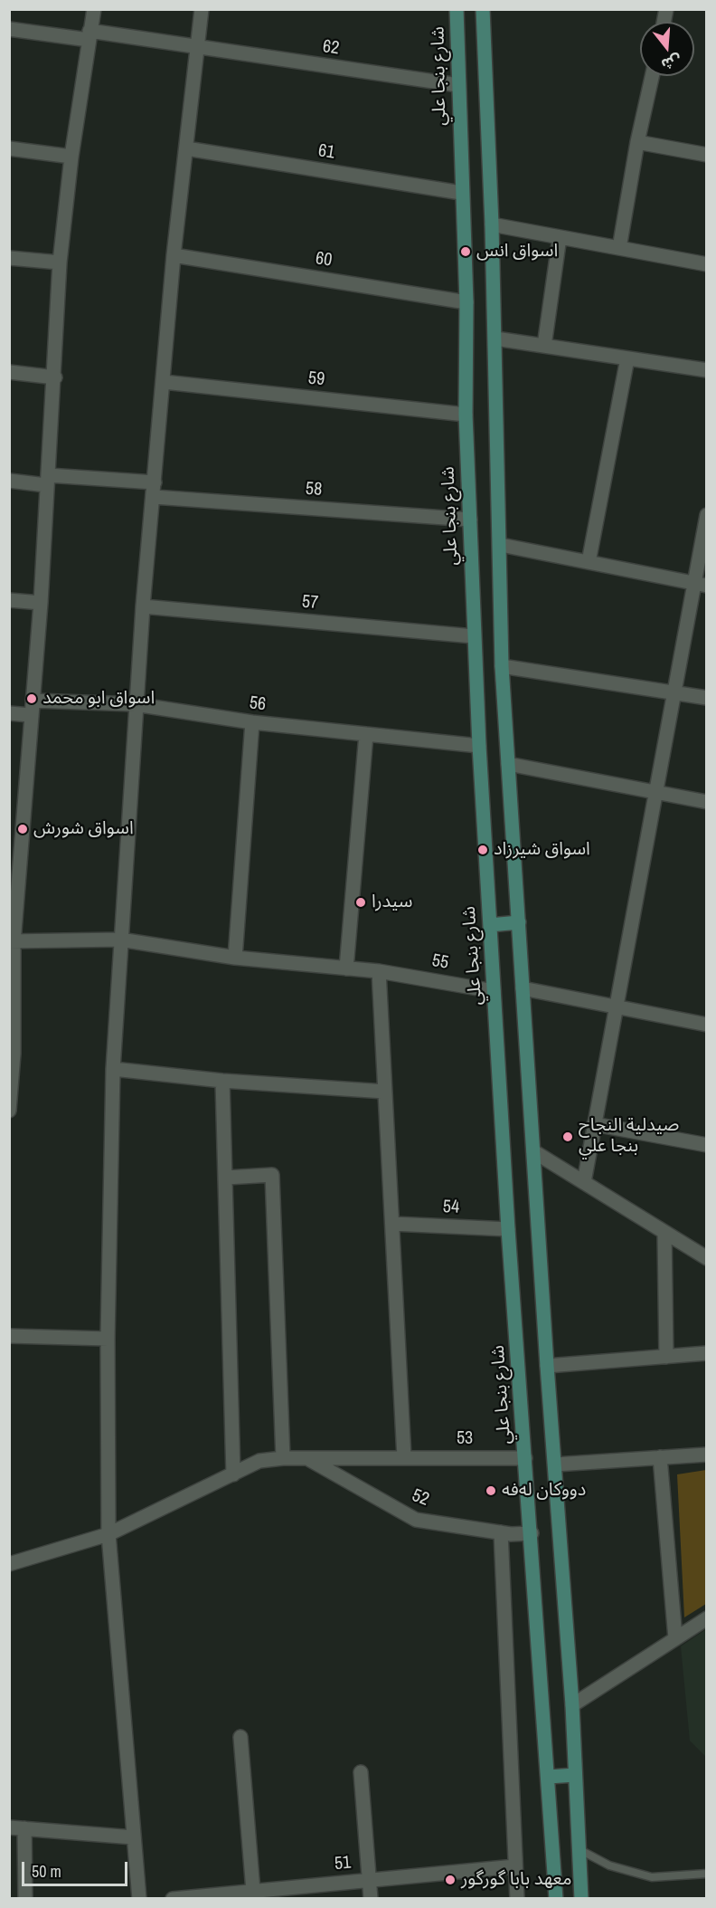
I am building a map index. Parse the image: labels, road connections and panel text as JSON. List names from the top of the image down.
{
  "streets": {
    "main road": ["شارع بنجا علي"],
    "street": [
      "62",
      "61",
      "60",
      "59",
      "58",
      "57",
      "56",
      "55",
      "54",
      "53",
      "52",
      "51"
    ]
  },
  "crossings": [
    ["62", "شارع بنجا علي"],
    ["شارع بنجا علي", "61"],
    ["شارع بنجا علي", "60"],
    ["شارع بنجا علي", "59"],
    ["شارع بنجا علي", "58"],
    ["شارع بنجا علي", "57"],
    ["شارع بنجا علي", "56"],
    ["شارع بنجا علي", "55"],
    ["شارع بنجا علي", "54"],
    ["شارع بنجا علي", "53"],
    ["شارع بنجا علي", "52"],
    ["53", "52"]
  ],
  "places": [
    "اسواق انس",
    "اسواق ابو محمد",
    "اسواق شورش",
    "اسواق شيرزاد",
    "سيدرا",
    "صيدلية النجاح بنجا علي",
    "دووكان لەفە",
    "معهد بابا گورگور"
  ],
  "scale_bar": "50 m",
  "north": "bottom"
}
